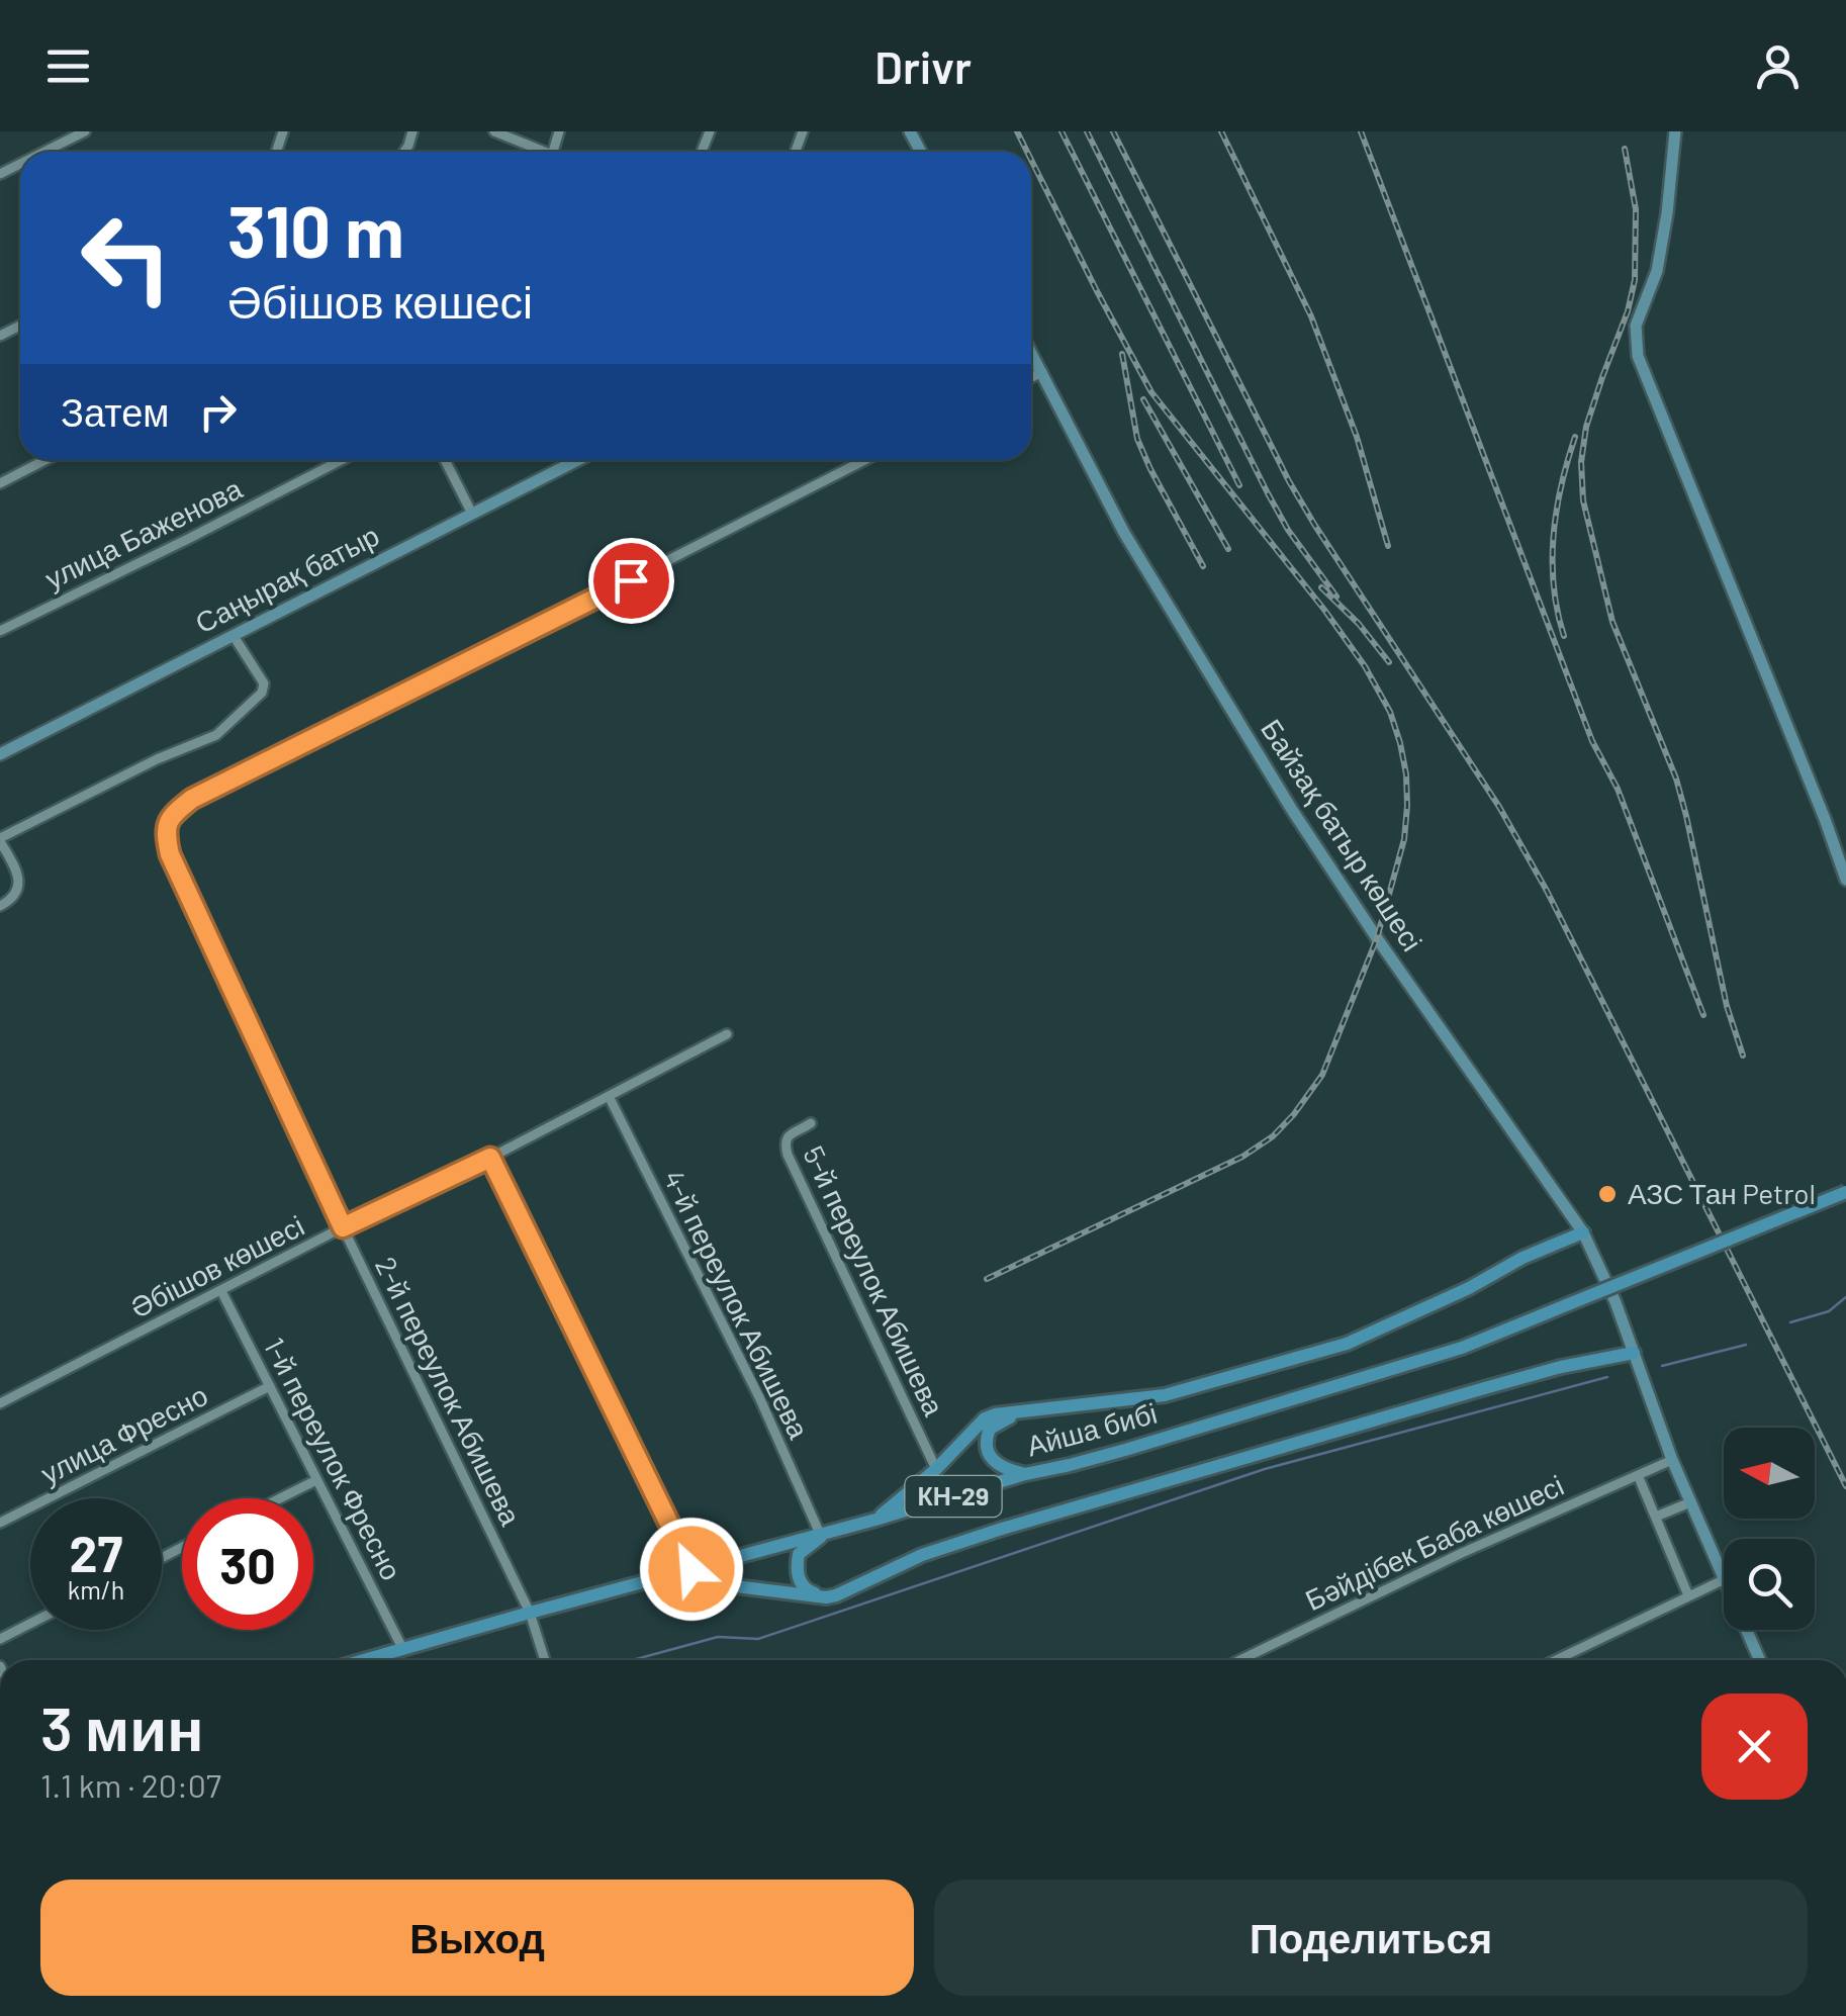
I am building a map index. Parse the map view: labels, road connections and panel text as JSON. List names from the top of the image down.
{
  "streets": {
    "main road": ["Айша бибі", "КН-29"],
    "street": [
      "улица Баженова",
      "Саңырақ батыр",
      "Байзақ батыр көшесі",
      "Әбішов көшесі",
      "5-й переулок Абишева",
      "4-й переулок Абишева",
      "2-й переулок Абишева",
      "улица Фресно",
      "1-й переулок Фресно",
      "Бәйдібек Баба көшесі"
    ]
  },
  "crossings": [
    ["Байзақ батыр көшесі", "Бәйдібек Баба көшесі"],
    ["Әбішов көшесі", "4-й переулок Абишева"],
    ["Әбішов көшесі", "2-й переулок Абишева"],
    ["Әбішов көшесі", "1-й переулок Фресно"],
    ["4-й переулок Абишева", "Айша бибі"],
    ["2-й переулок Абишева", "Айша бибі"],
    ["Айша бибі", "1-й переулок Фресно"],
    ["улица Фресно", "1-й переулок Фресно"]
  ],
  "places": ["АЗС Тан Petrol"],
  "north": "left",
  "page": {
    "header": "Drivr",
    "turn": ["310 m", "Әбішов көшесі"],
    "then": "Затем",
    "speed": "27 km/h",
    "limit": "30",
    "heading": ["3 мин", "1.1 km · 20:07"],
    "buttons": ["Выход", "Поделиться"]
  }
}
